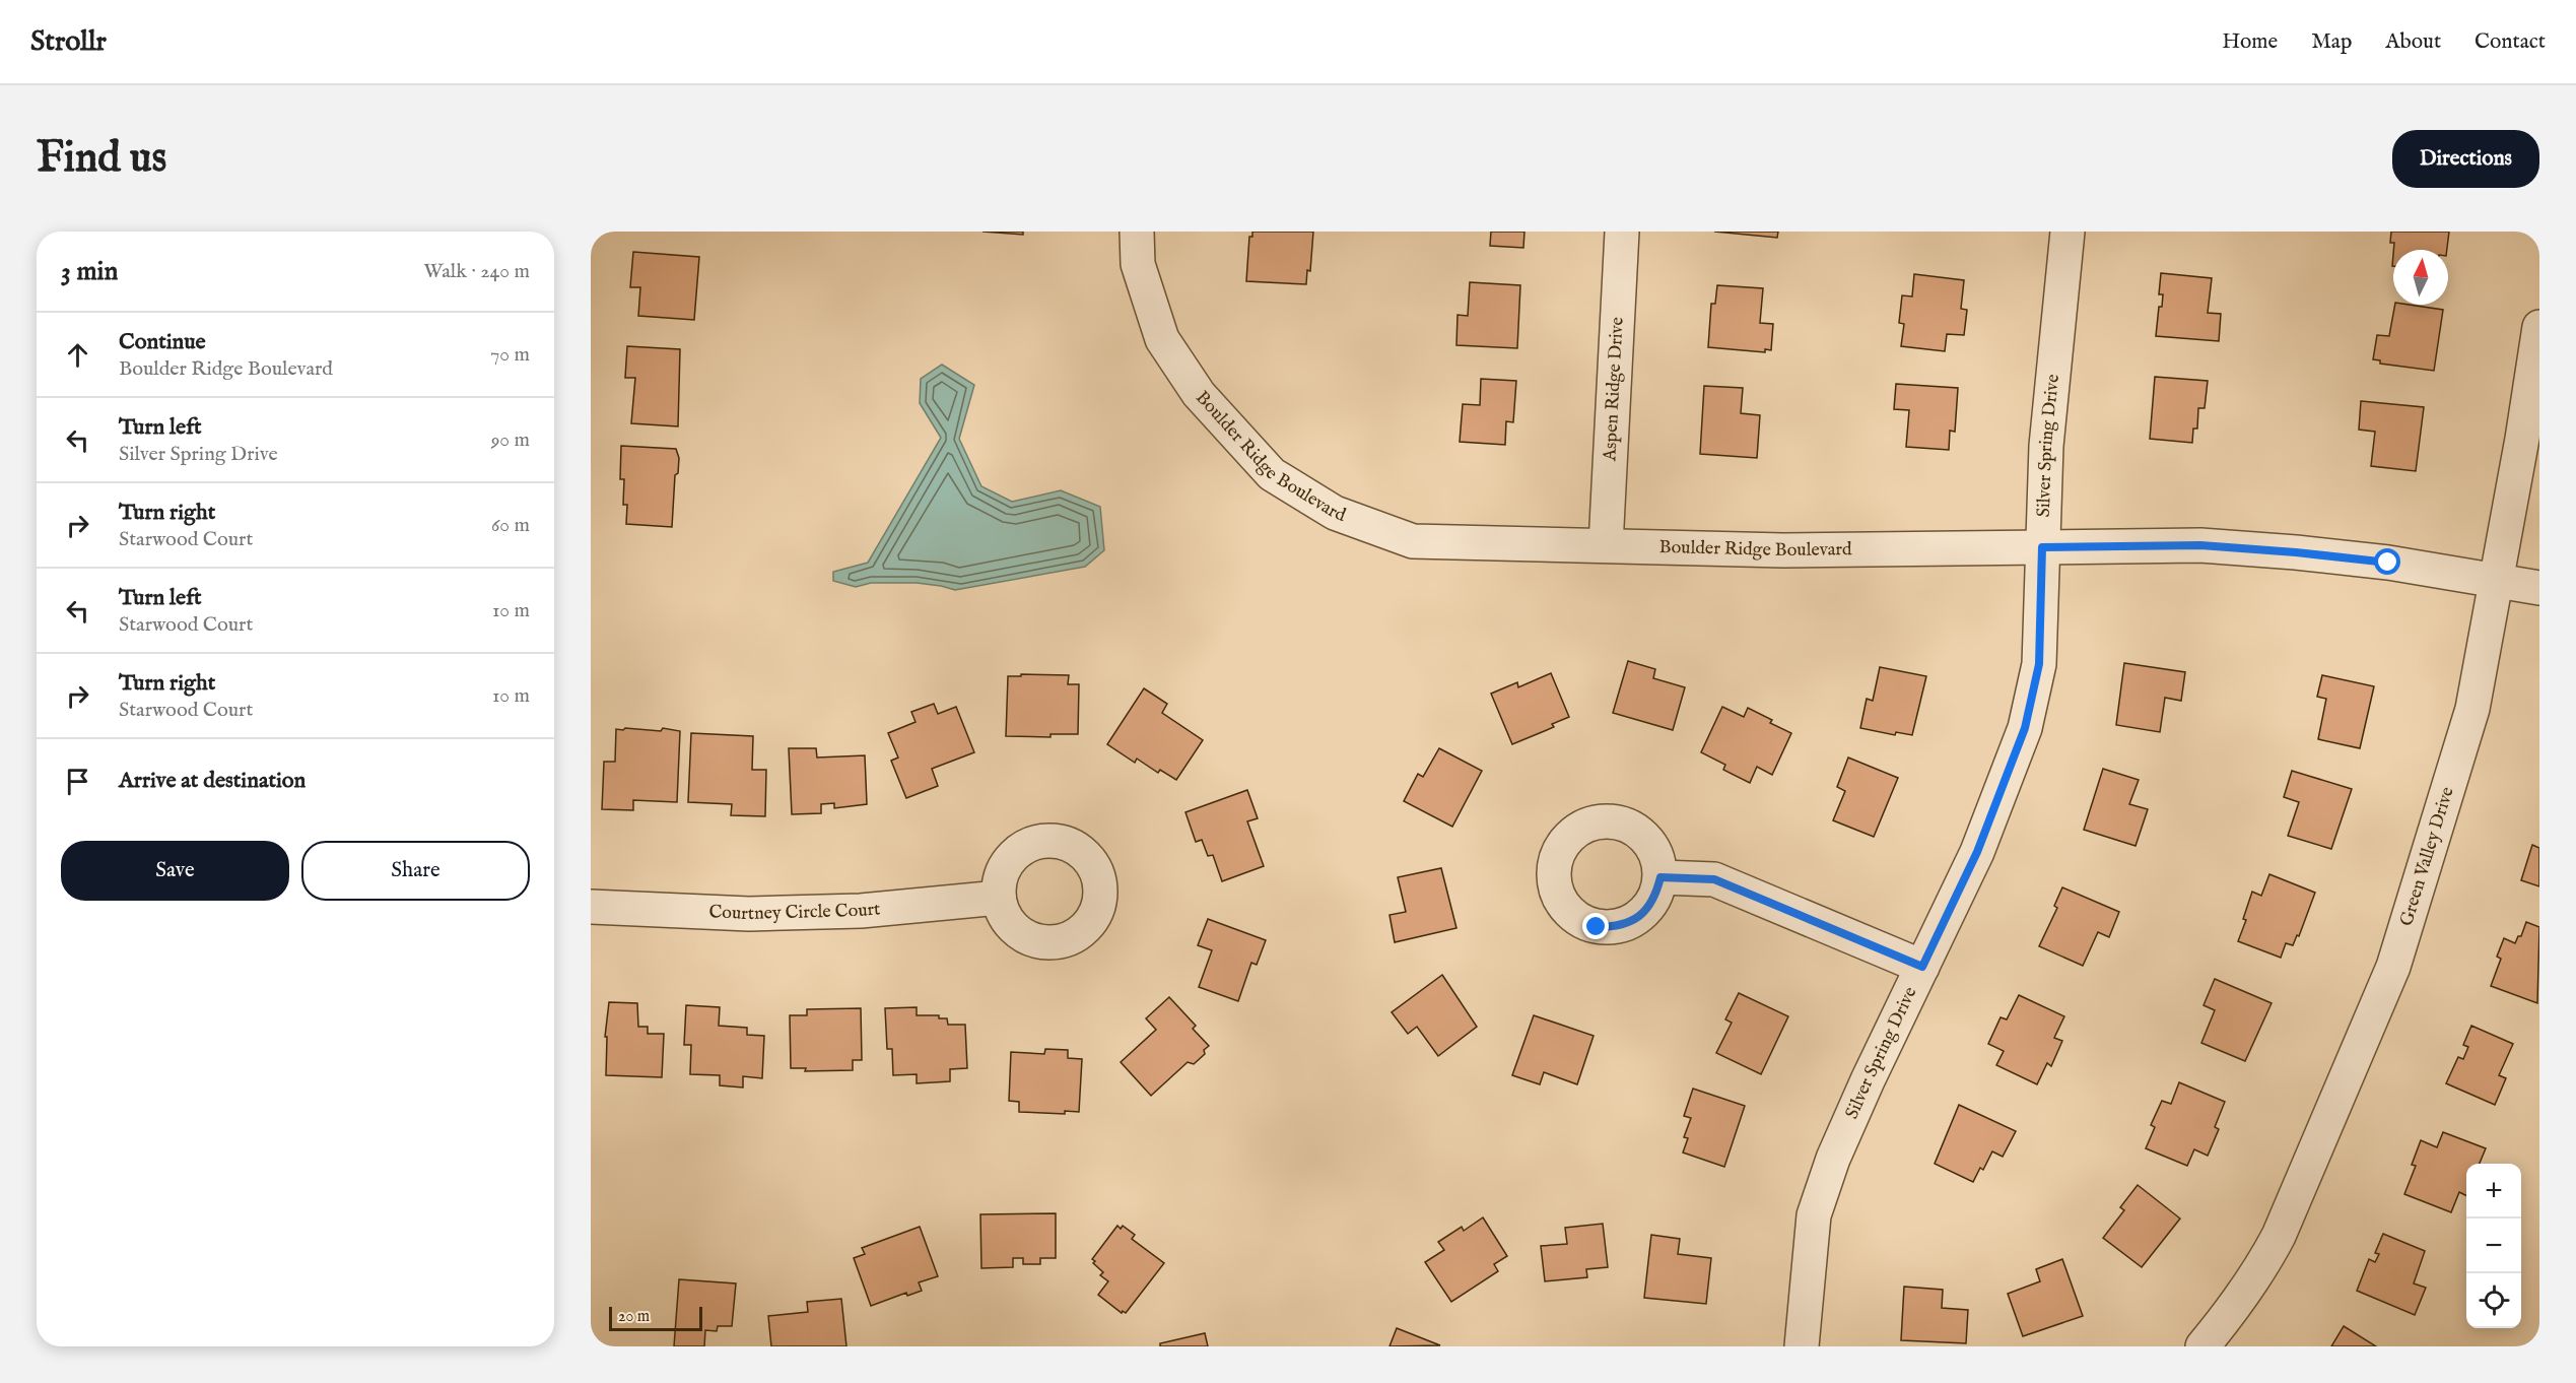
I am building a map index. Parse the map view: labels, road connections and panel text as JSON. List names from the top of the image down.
{
  "streets": {
    "street": [
      "Aspen Ridge Drive",
      "Silver Spring Drive",
      "Boulder Ridge Boulevard",
      "Green Valley Drive",
      "Courtney Circle Court"
    ]
  },
  "crossings": [
    ["Aspen Ridge Drive", "Boulder Ridge Boulevard"],
    ["Silver Spring Drive", "Boulder Ridge Boulevard"],
    ["Boulder Ridge Boulevard", "Green Valley Drive"]
  ],
  "scale_bar": "20 m",
  "north": "top",
  "page": {
    "header": "Strollr",
    "nav": [
      "Home",
      "Map",
      "About",
      "Contact"
    ],
    "buttons": [
      "Directions",
      ["Save", "Share"]
    ],
    "title": "Find us",
    "heading": ["3 min", "Walk · 240 m"],
    "list": [
      ["Continue", "Boulder Ridge Boulevard", "70 m"],
      ["Turn left", "Silver Spring Drive", "90 m"],
      ["Turn right", "Starwood Court", "60 m"],
      ["Turn left", "Starwood Court", "10 m"],
      ["Turn right", "Starwood Court", "10 m"],
      "Arrive at destination"
    ],
    "map_buttons": ["+", "−"],
    "scale": "20 m"
  }
}
